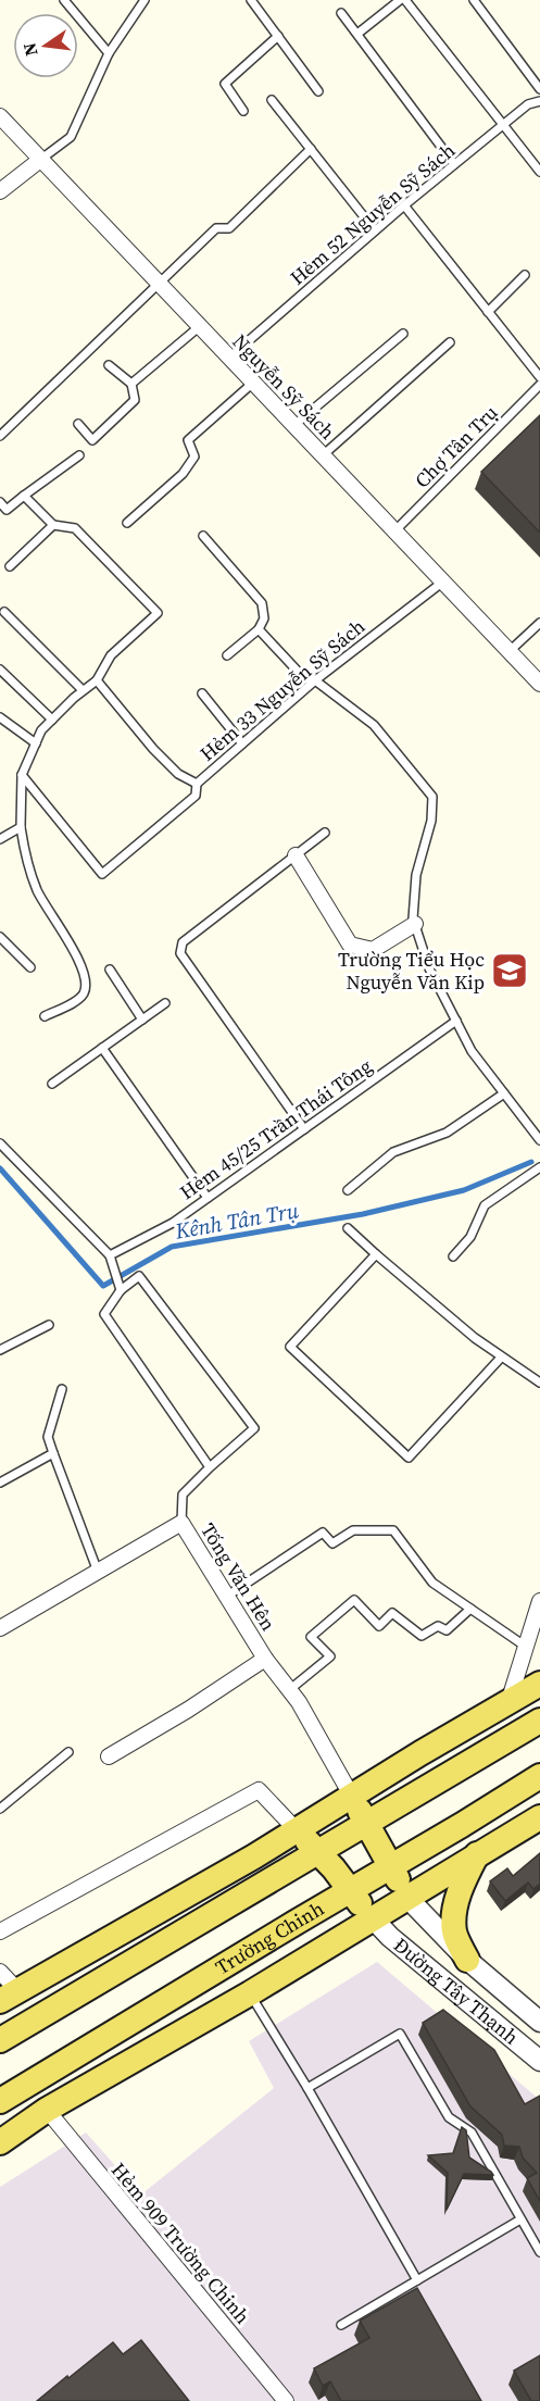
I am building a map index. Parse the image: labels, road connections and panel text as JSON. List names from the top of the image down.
{
  "streets": {
    "main road": ["Trường Chinh"],
    "street": [
      "Nguyễn Sỹ Sách",
      "Tống Văn Hên",
      "Đường Tây Thạnh",
      "Hẻm 909 Trường Chinh"
    ],
    "lane": [
      "Hẻm 52 Nguyễn Sỹ Sách",
      "Chợ Tân Trụ",
      "Hẻm 33 Nguyễn Sỹ Sách",
      "Hẻm 45/25 Trần Thái Tông"
    ]
  },
  "crossings": [
    ["Hẻm 52 Nguyễn Sỹ Sách", "Nguyễn Sỹ Sách"],
    ["Nguyễn Sỹ Sách", "Chợ Tân Trụ"],
    ["Nguyễn Sỹ Sách", "Hẻm 33 Nguyễn Sỹ Sách"],
    ["Trường Chinh", "Đường Tây Thạnh"],
    ["Trường Chinh", "Hẻm 909 Trường Chinh"]
  ],
  "water": ["Kênh Tân Trụ"],
  "places": {
    "school or university": ["Trường Tiểu Học Nguyễn Văn Kip"]
  },
  "north": "left"
}
